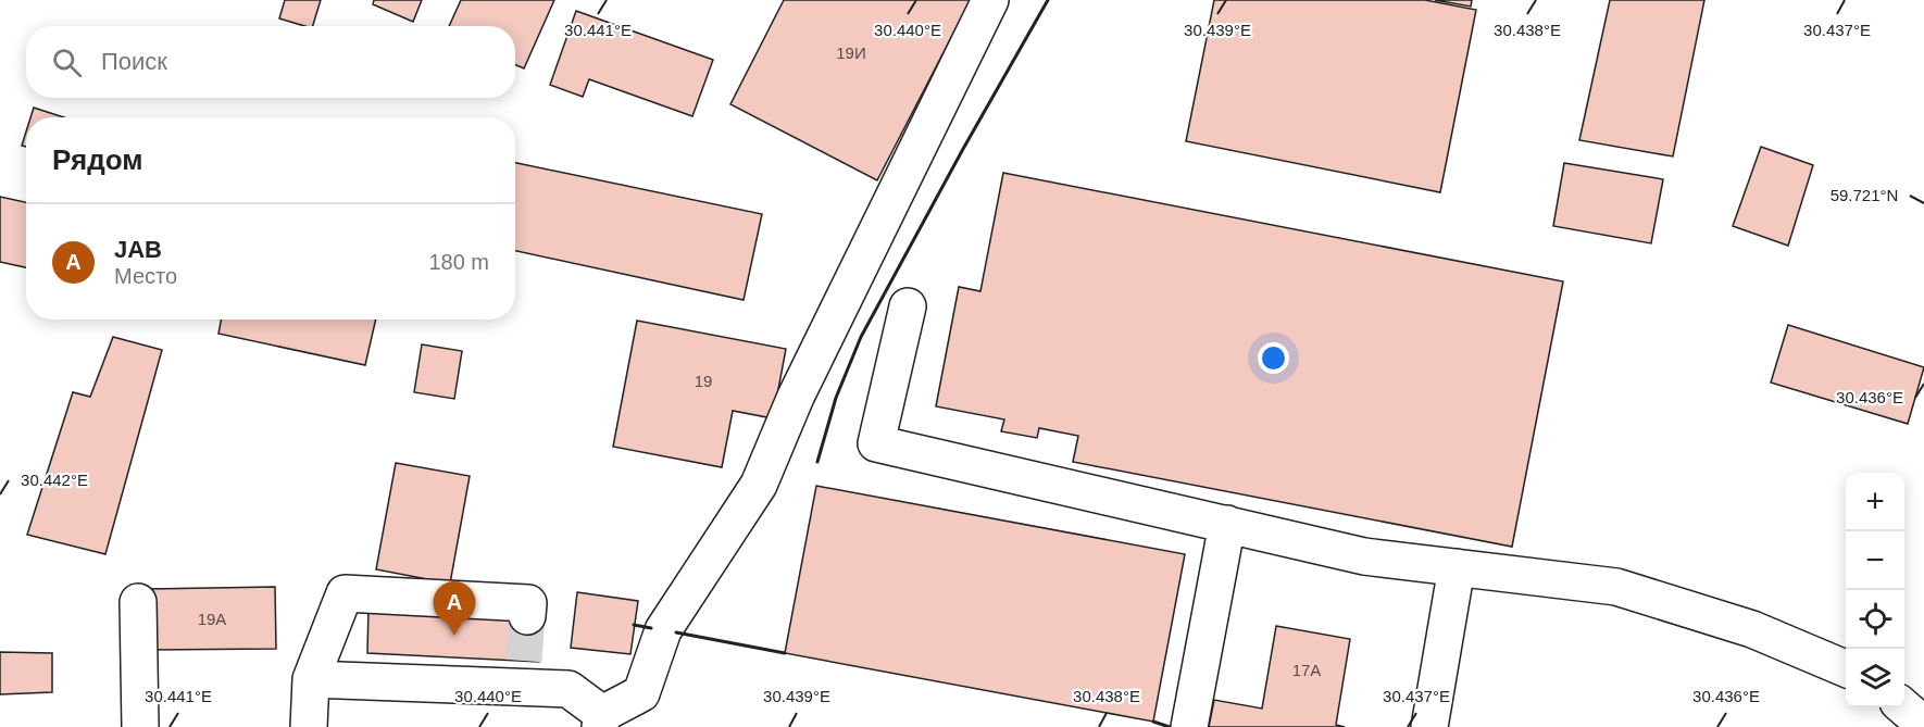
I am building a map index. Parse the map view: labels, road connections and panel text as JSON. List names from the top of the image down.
{
  "house_numbers": [
    "19И",
    "19",
    "19А",
    "17А"
  ],
  "page": {
    "search": "Поиск",
    "heading": "Рядом",
    "list": [
      {
        "mark": "A",
        "name": "JAB",
        "note": "Место",
        "value": "180 m"
      }
    ],
    "map_buttons": ["+", "−"],
    "pins": "A"
  },
  "coordinates": [
    "30.441°E",
    "30.439°E",
    "30.438°E",
    "30.437°E",
    "30.440°E",
    "59.721°N",
    "30.436°E",
    "30.442°E"
  ]
}
